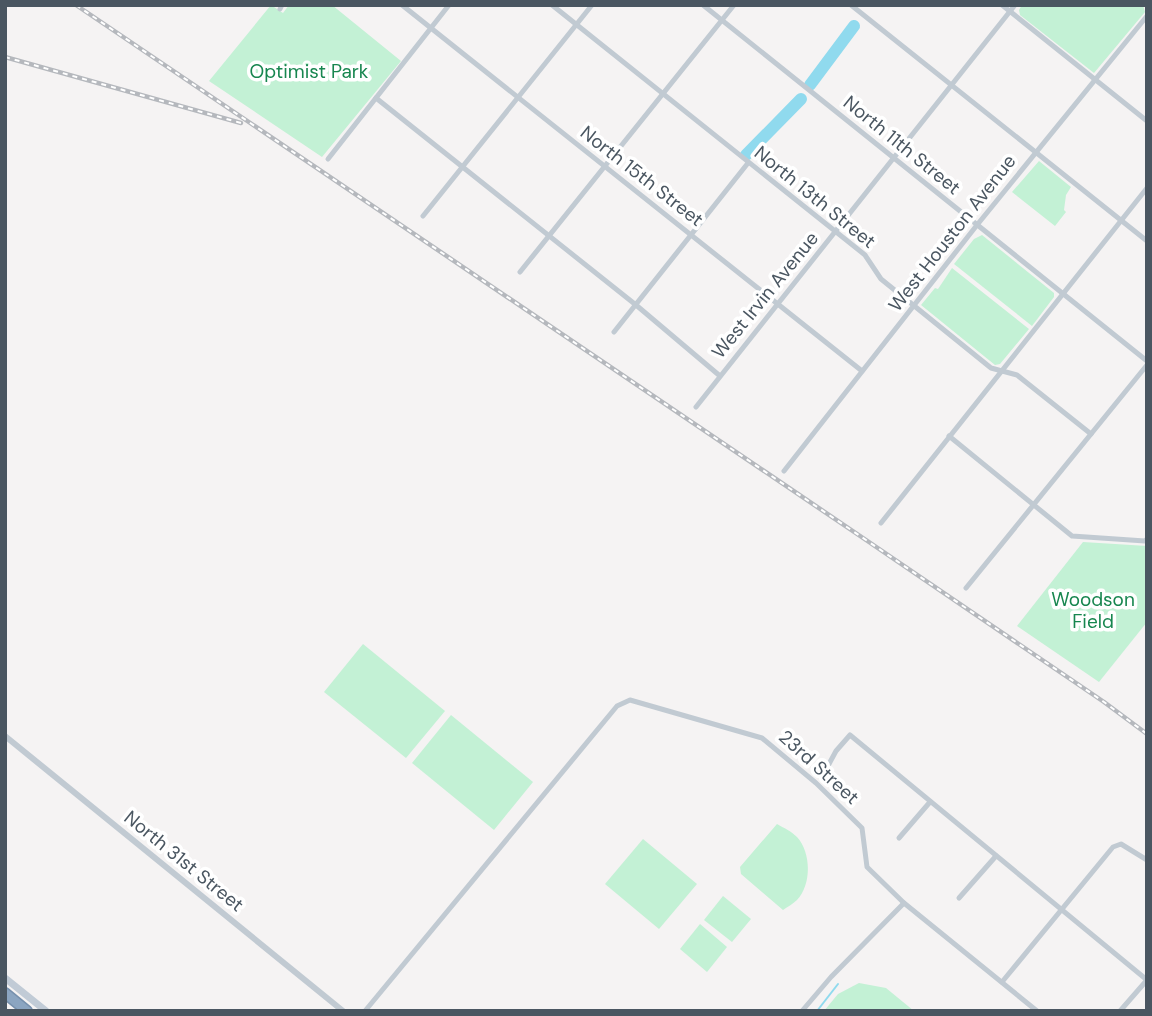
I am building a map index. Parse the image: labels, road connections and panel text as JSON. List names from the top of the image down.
{
  "streets": {
    "street": [
      "North 11th Street",
      "North 15th Street",
      "North 13th Street",
      "West Houston Avenue",
      "West Irvin Avenue",
      "23rd Street",
      "North 31st Street"
    ]
  },
  "crossings": [
    ["North 11th Street", "West Houston Avenue"],
    ["North 11th Street", "West Irvin Avenue"],
    ["North 15th Street", "West Houston Avenue"],
    ["North 15th Street", "West Irvin Avenue"],
    ["North 13th Street", "West Houston Avenue"],
    ["North 13th Street", "West Irvin Avenue"]
  ],
  "parks": ["Optimist Park", "Woodson Field"]
}
